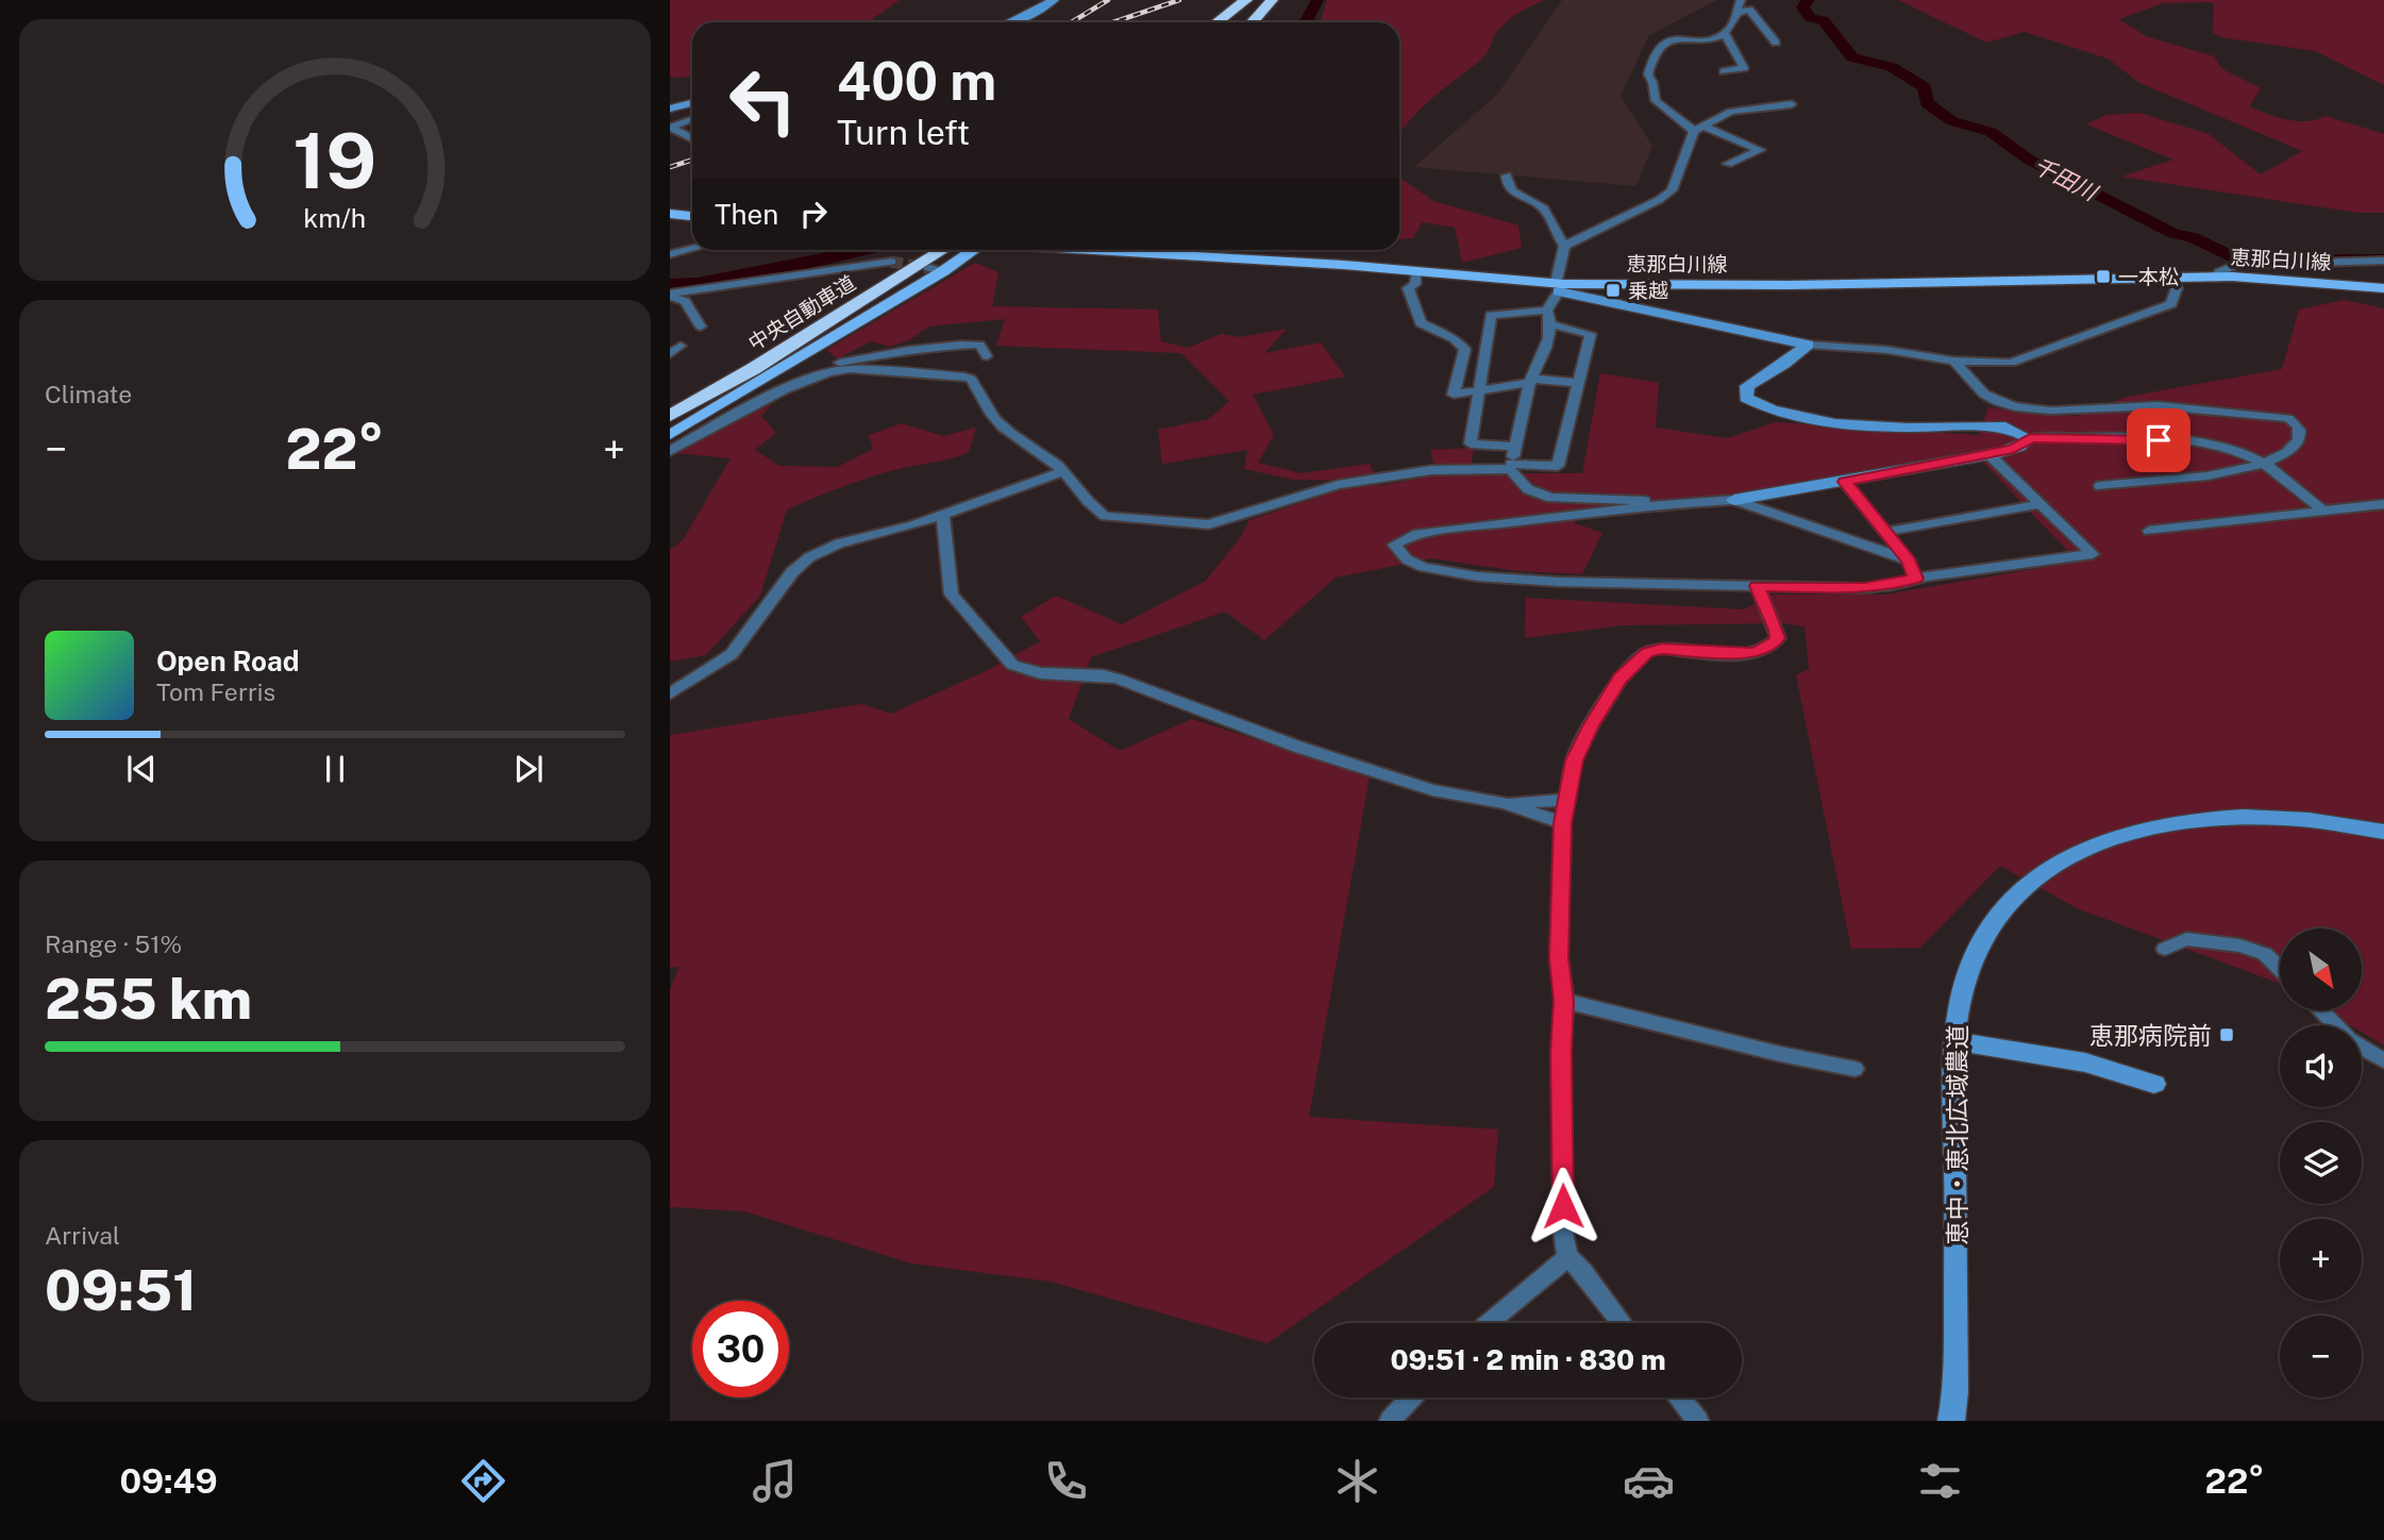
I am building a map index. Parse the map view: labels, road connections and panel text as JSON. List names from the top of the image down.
{
  "streets": {
    "highway": ["中央自動車道"],
    "main road": ["恵那白川線"],
    "street": ["恵中・恵北広域農道"]
  },
  "water": ["千田川"],
  "places": {
    "transit": ["一本松", "乗越", "恵那病院前"]
  },
  "north": "bottom right",
  "page": {
    "turn": ["400 m", "Turn left"],
    "then": "Then",
    "tile": [
      "Climate",
      ["Range · 51%", "255 km"],
      ["Arrival", "09:51"]
    ],
    "heat": ["−", "22°", "+"],
    "song": ["Open Road", "Tom Ferris"],
    "map_buttons": ["+", "−"],
    "limit": "30",
    "trip": "09:51 · 2 min · 830 m",
    "tabs": ["09:49", "22°"],
    "gauge": ["19", "km/h"]
  }
}
